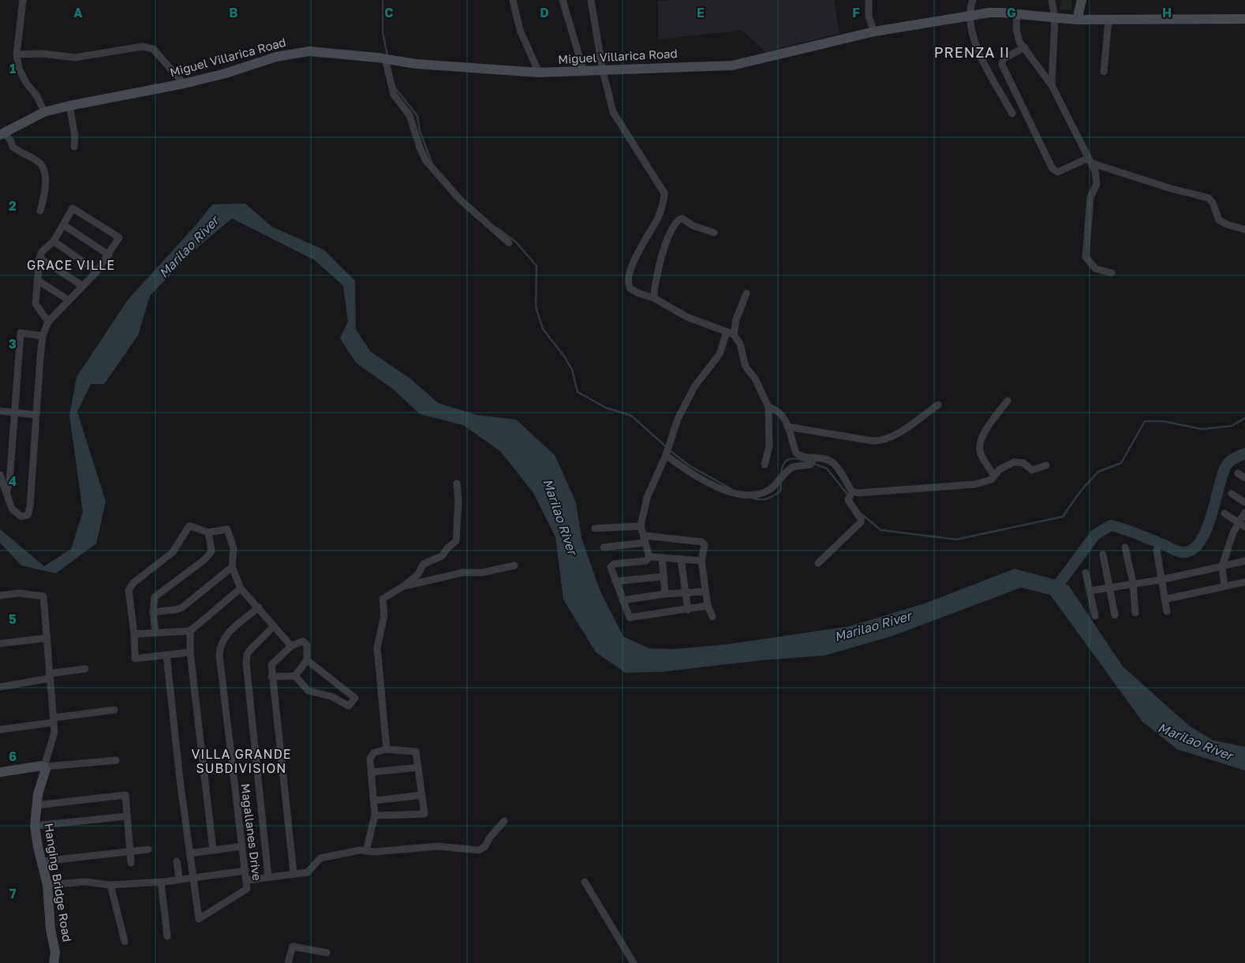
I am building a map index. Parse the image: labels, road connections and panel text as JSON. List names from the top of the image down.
{
  "streets": {
    "main road": ["Miguel Villarica Road", "Hanging Bridge Road"],
    "street": ["Magallanes Drive"]
  },
  "districts": ["PRENZA II", "GRACE VILLE", "VILLA GRANDE SUBDIVISION"],
  "water": ["Marilao River"],
  "grid": {
    "columns": [
      "A",
      "B",
      "C",
      "D",
      "E",
      "F",
      "G",
      "H"
    ],
    "rows": [
      "1",
      "2",
      "3",
      "4",
      "5",
      "6",
      "7"
    ]
  }
}
